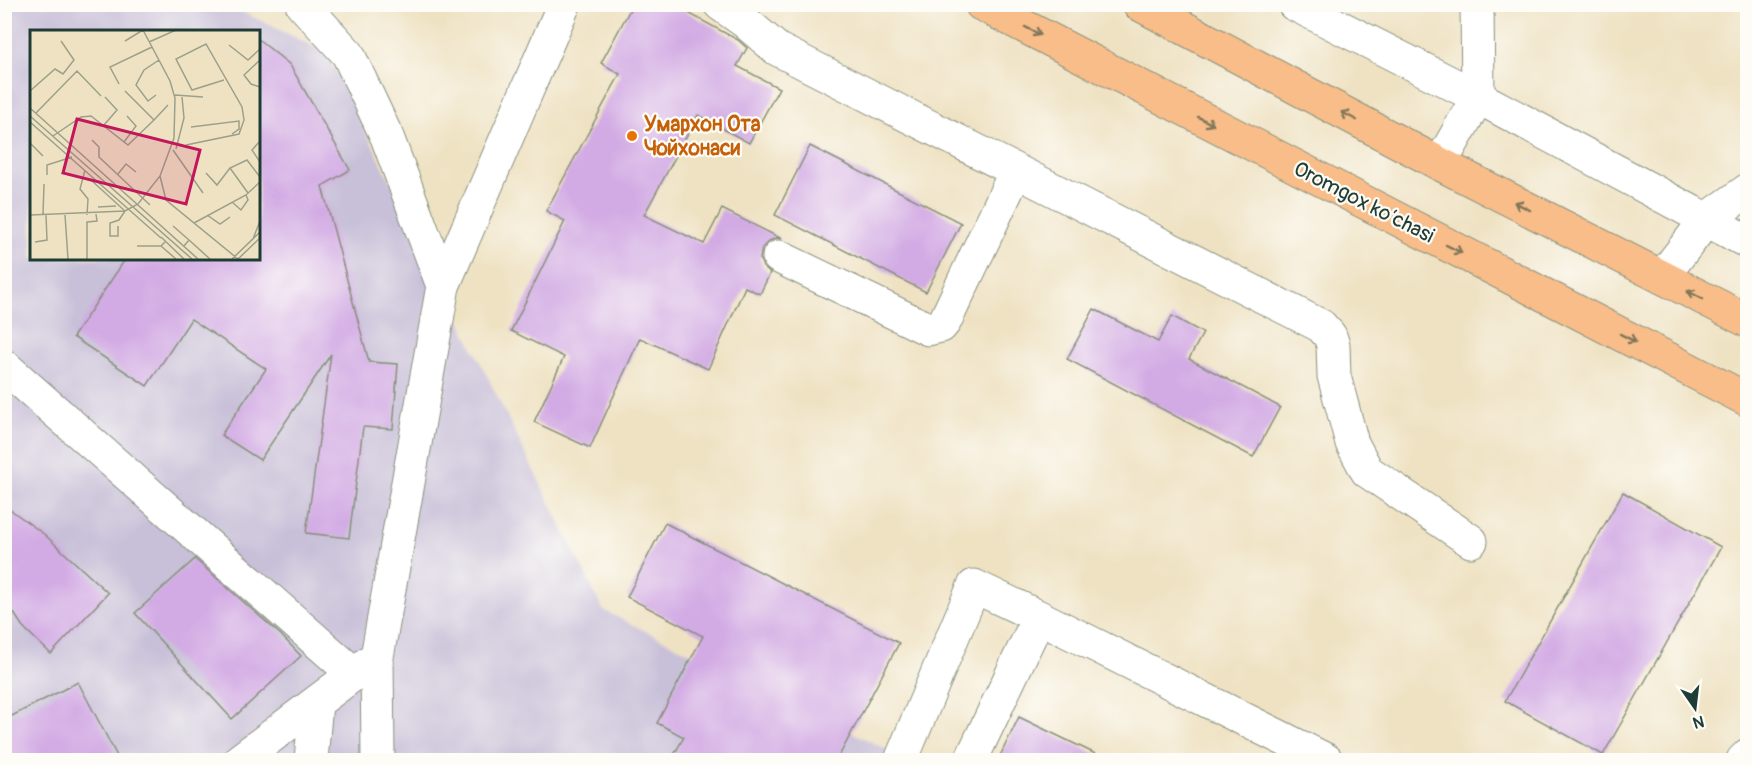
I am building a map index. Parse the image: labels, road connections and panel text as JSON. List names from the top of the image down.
{
  "streets": {
    "main road": ["Oromgox ko‘chasi"]
  },
  "places": ["Умархон Ота Чойхонаси"],
  "north": "bottom"
}
